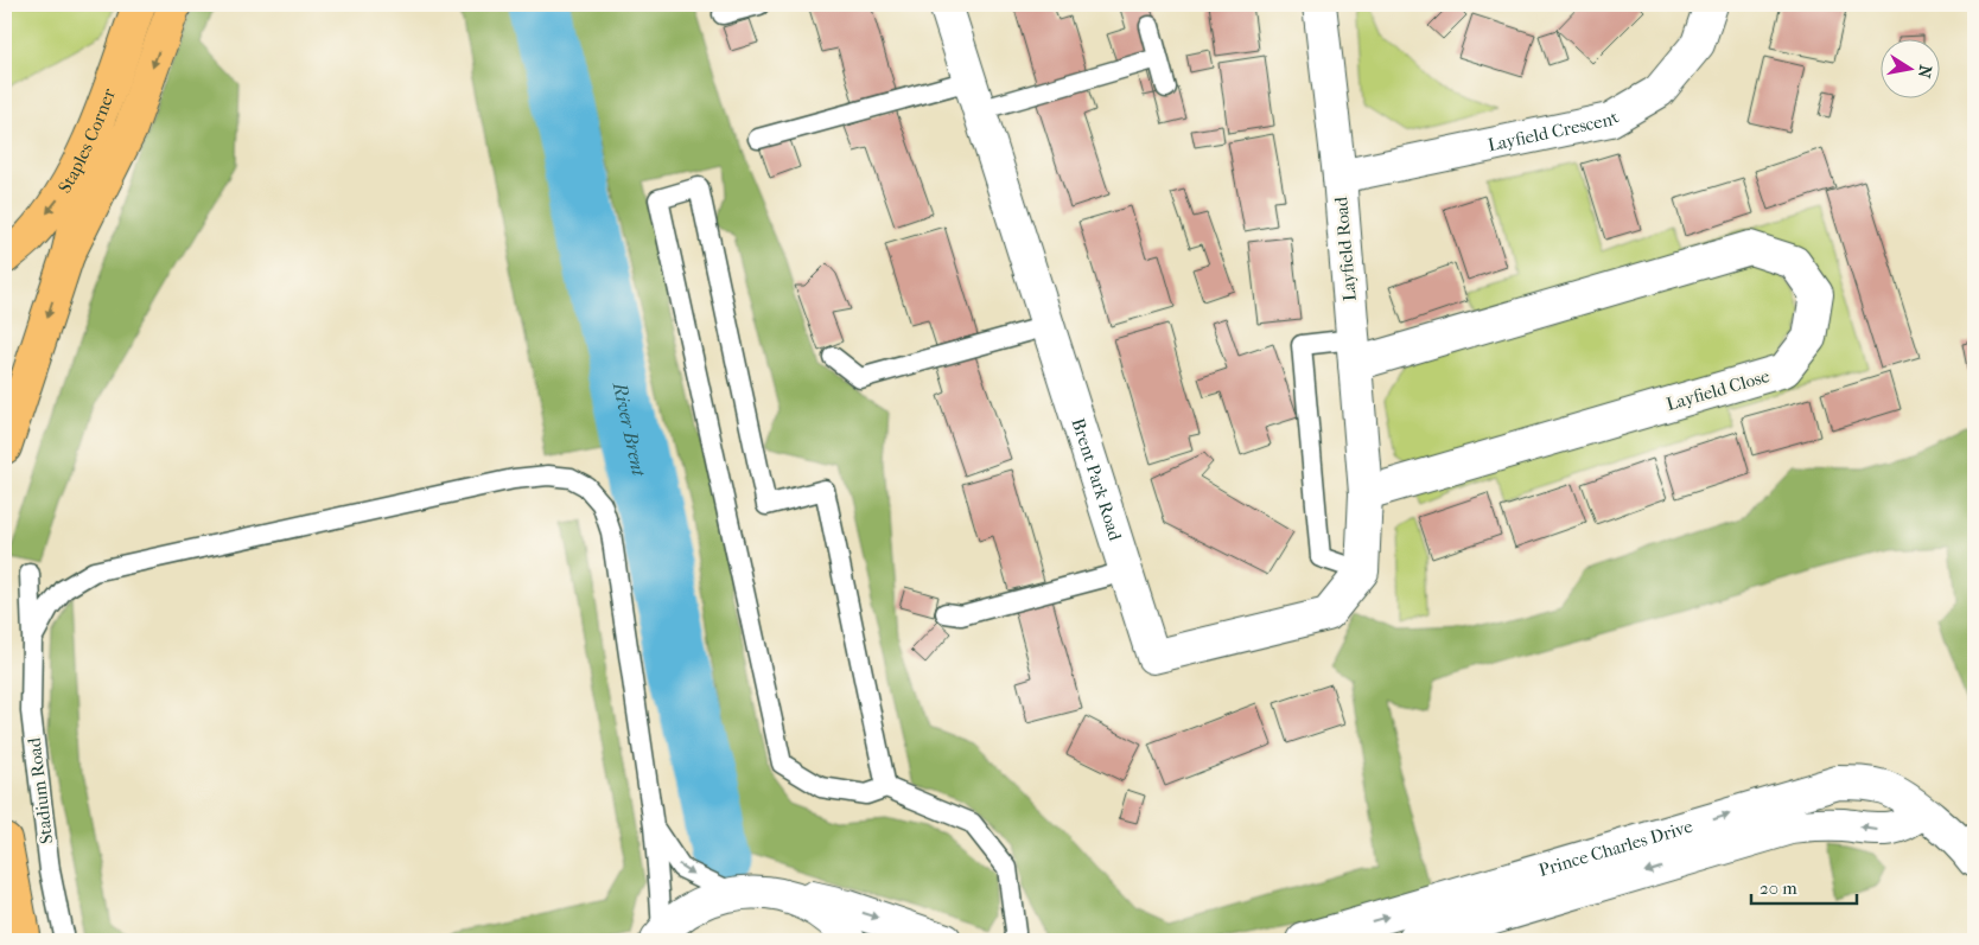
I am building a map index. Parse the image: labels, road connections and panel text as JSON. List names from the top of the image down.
{
  "streets": {
    "highway": ["Staples Corner"],
    "street": [
      "Layfield Crescent",
      "Layfield Road",
      "Layfield Close",
      "Brent Park Road",
      "Prince Charles Drive"
    ],
    "lane": ["Stadium Road"]
  },
  "crossings": [
    ["Layfield Crescent", "Layfield Road"],
    ["Layfield Road", "Layfield Close"]
  ],
  "water": ["River Brent"],
  "scale_bar": "20 m",
  "north": "right"
}
